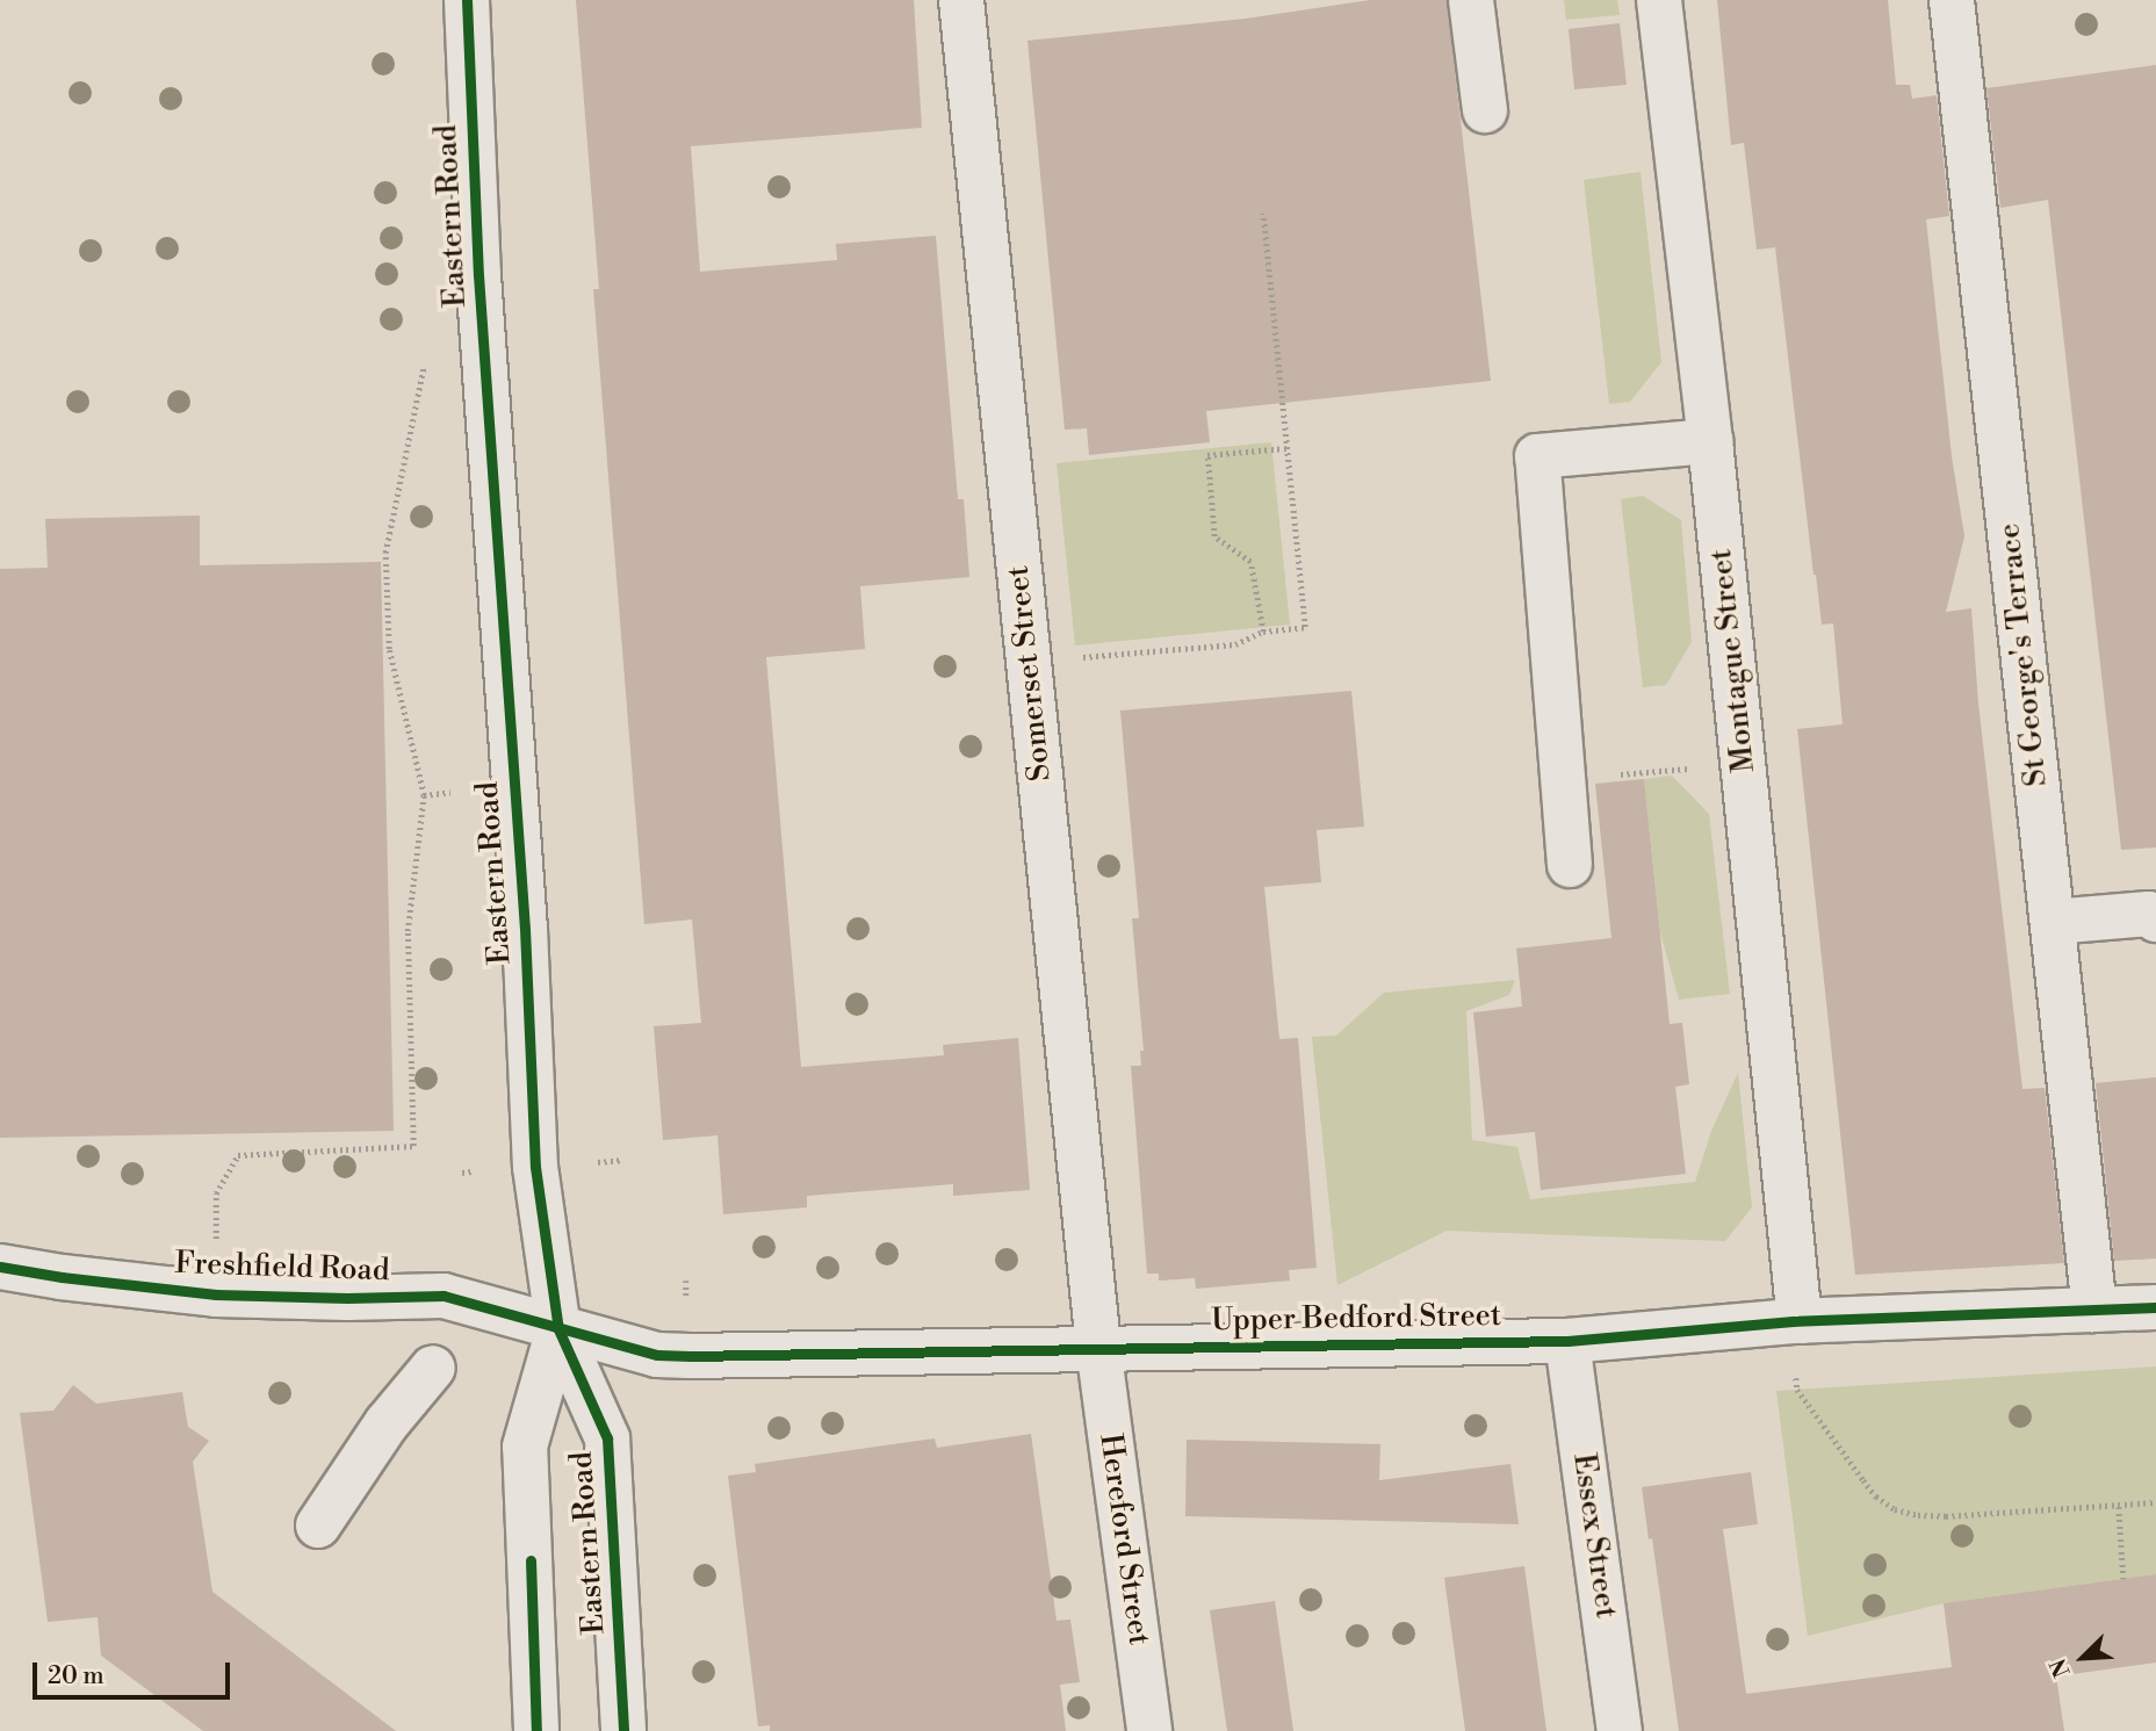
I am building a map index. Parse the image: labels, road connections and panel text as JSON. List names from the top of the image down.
{
  "streets": {
    "street": [
      "Eastern Road",
      "St George's Terrace",
      "Montague Street",
      "Somerset Street",
      "Freshfield Road",
      "Upper Bedford Street",
      "Essex Street",
      "Hereford Street"
    ]
  },
  "crossings": [
    ["Eastern Road", "Freshfield Road"],
    ["Eastern Road", "Upper Bedford Street"],
    ["St George's Terrace", "Upper Bedford Street"],
    ["Montague Street", "Upper Bedford Street"],
    ["Somerset Street", "Upper Bedford Street"],
    ["Somerset Street", "Hereford Street"],
    ["Freshfield Road", "Upper Bedford Street"],
    ["Upper Bedford Street", "Essex Street"],
    ["Upper Bedford Street", "Hereford Street"]
  ],
  "scale_bar": "20 m",
  "north": "bottom left"
}
